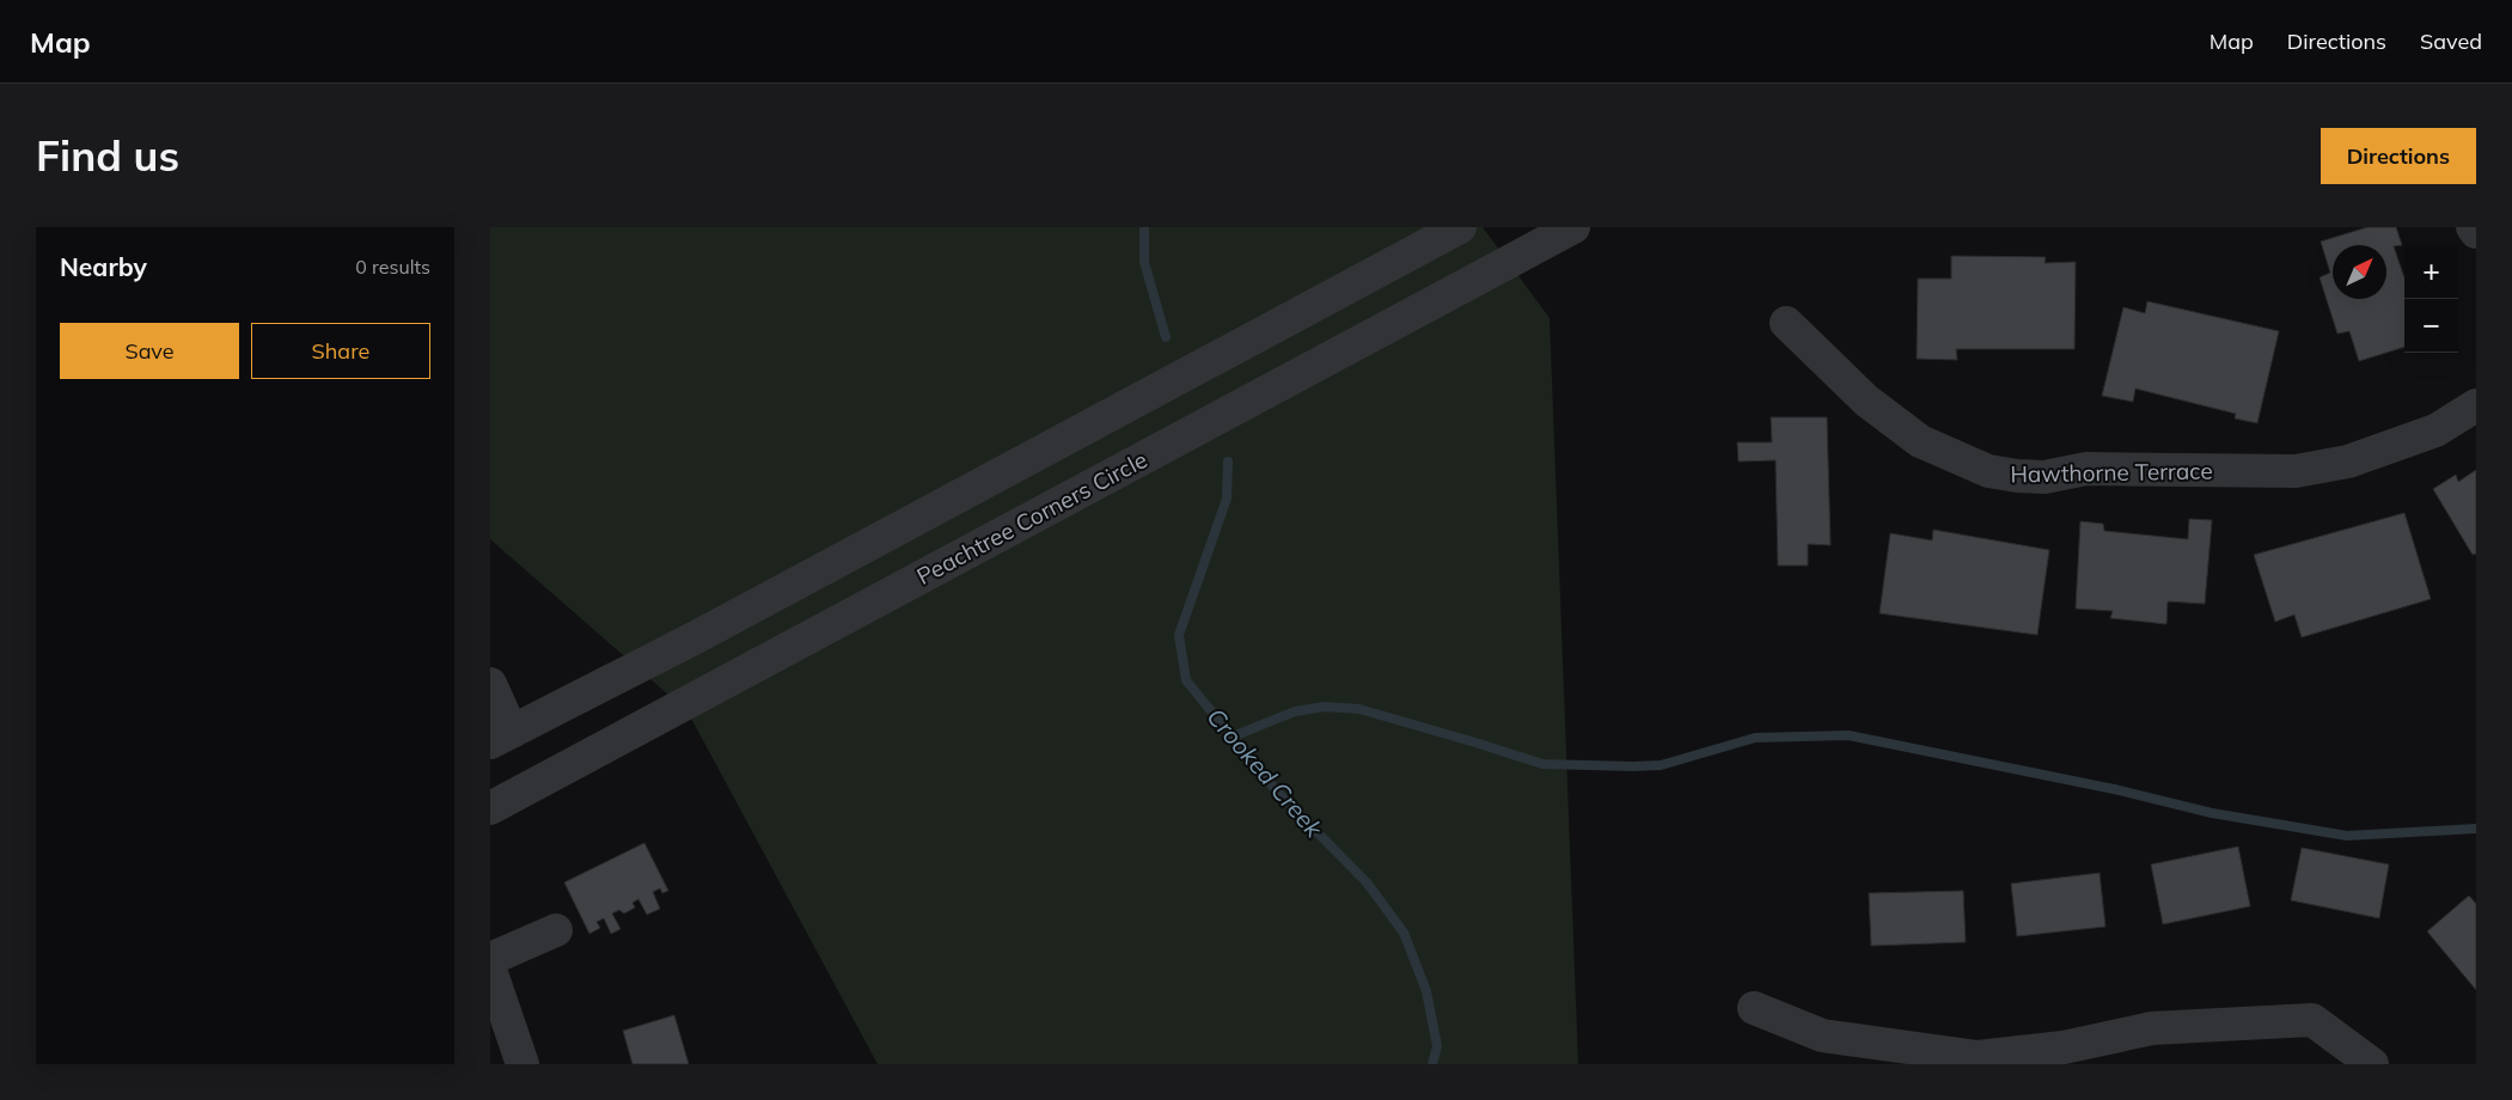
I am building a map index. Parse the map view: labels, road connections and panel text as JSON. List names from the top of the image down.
{
  "streets": {
    "street": ["Hawthorne Terrace", "Peachtree Corners Circle"]
  },
  "water": ["Crooked Creek"],
  "north": "top right",
  "page": {
    "header": "Map",
    "nav": ["Map", "Directions", "Saved"],
    "buttons": [
      "Directions",
      ["Save", "Share"]
    ],
    "title": "Find us",
    "heading": ["Nearby", "0 results"],
    "map_buttons": ["+", "−"]
  }
}
